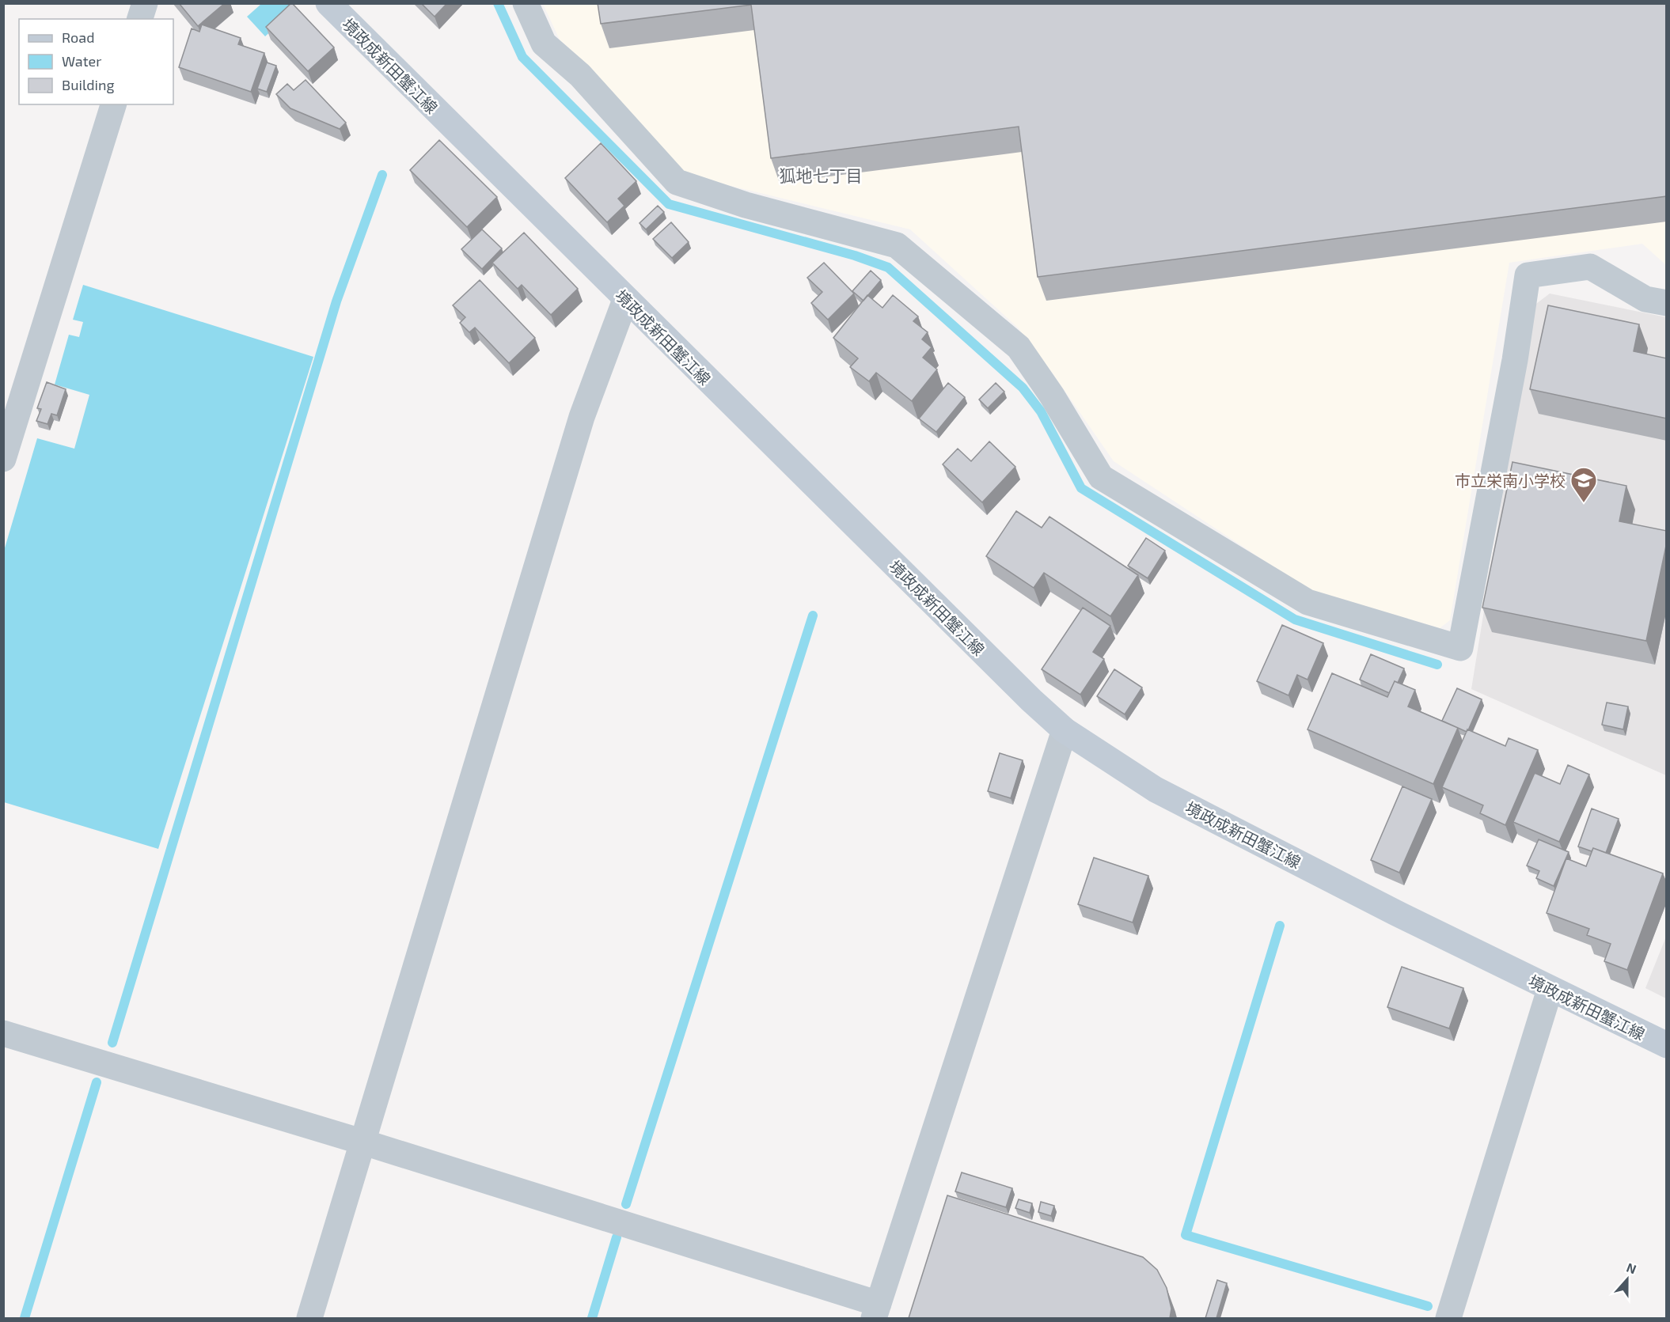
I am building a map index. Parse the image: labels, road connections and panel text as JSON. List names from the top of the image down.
{
  "streets": {
    "main road": ["境政成新田蟹江線"]
  },
  "districts": ["狐地七丁目"],
  "places": {
    "school or university": ["市立栄南小学校"]
  },
  "legend": ["Road", "Water", "Building"],
  "north": "top"
}
